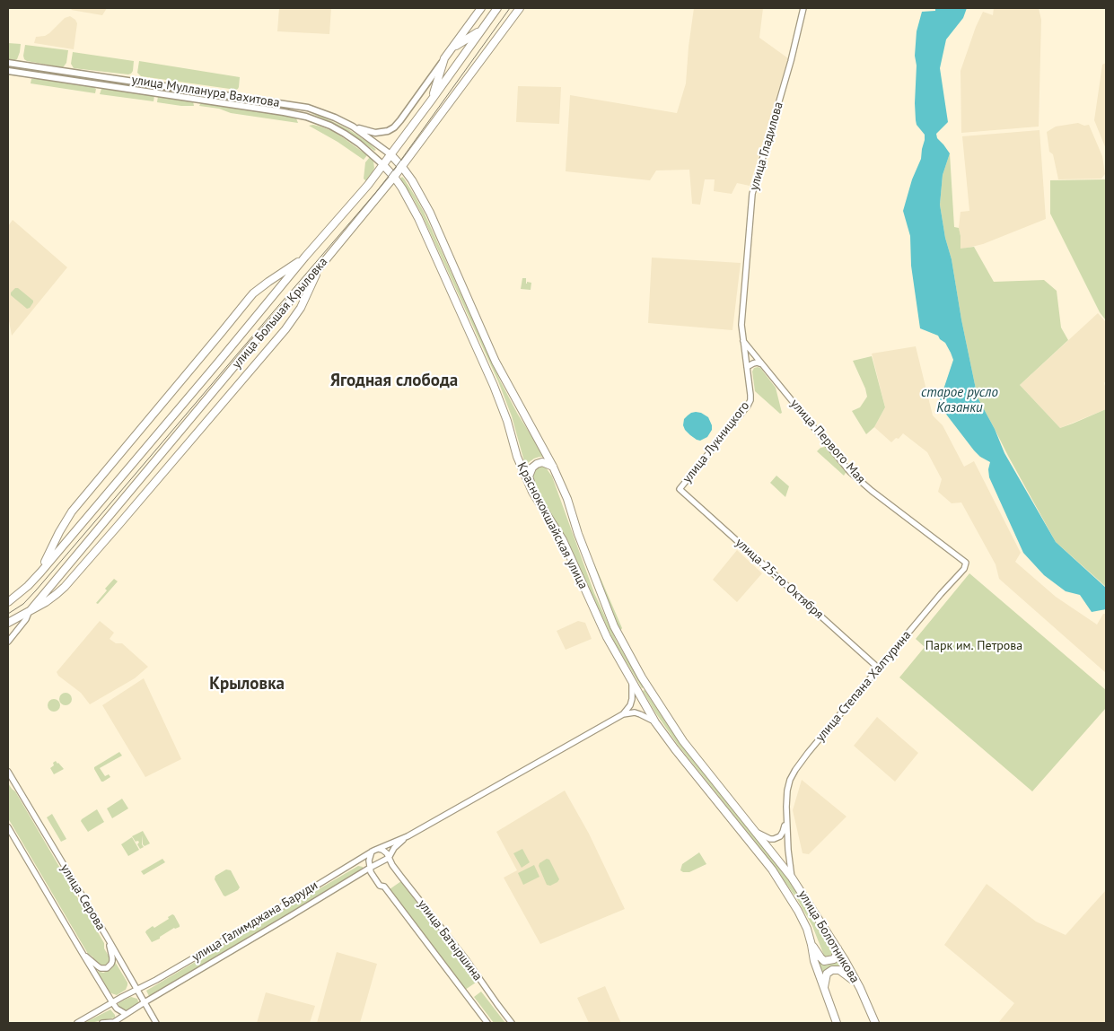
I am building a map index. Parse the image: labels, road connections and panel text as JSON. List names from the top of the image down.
{
  "streets": {
    "main road": [
      "улица Мулланура Вахитова",
      "улица Большая Крыловка",
      "Краснококшайская улица",
      "улица Болотникова"
    ],
    "street": [
      "улица Гладилова",
      "улица Первого Мая",
      "улица Лукницкого",
      "улица 25-го Октября",
      "улица Степана Халтурина",
      "улица Серова",
      "улица Галимджана Баруди",
      "улица Батыршина"
    ]
  },
  "crossings": [
    ["улица Мулланура Вахитова", "улица Большая Крыловка"],
    ["улица Мулланура Вахитова", "Краснококшайская улица"],
    ["улица Гладилова", "улица Первого Мая"],
    ["улица Гладилова", "улица Лукницкого"],
    ["улица Большая Крыловка", "Краснококшайская улица"],
    ["улица Первого Мая", "улица Лукницкого"],
    ["улица Первого Мая", "улица Степана Халтурина"],
    ["улица Лукницкого", "улица 25-го Октября"],
    ["Краснококшайская улица", "улица Болотникова"],
    ["улица 25-го Октября", "улица Степана Халтурина"],
    ["улица Степана Халтурина", "улица Болотникова"],
    ["улица Серова", "улица Галимджана Баруди"],
    ["улица Галимджана Баруди", "улица Батыршина"]
  ],
  "districts": ["Ягодная слобода", "Крыловка"],
  "water": ["старое русло Казанки"],
  "parks": ["Парк им. Петрова"]
}
